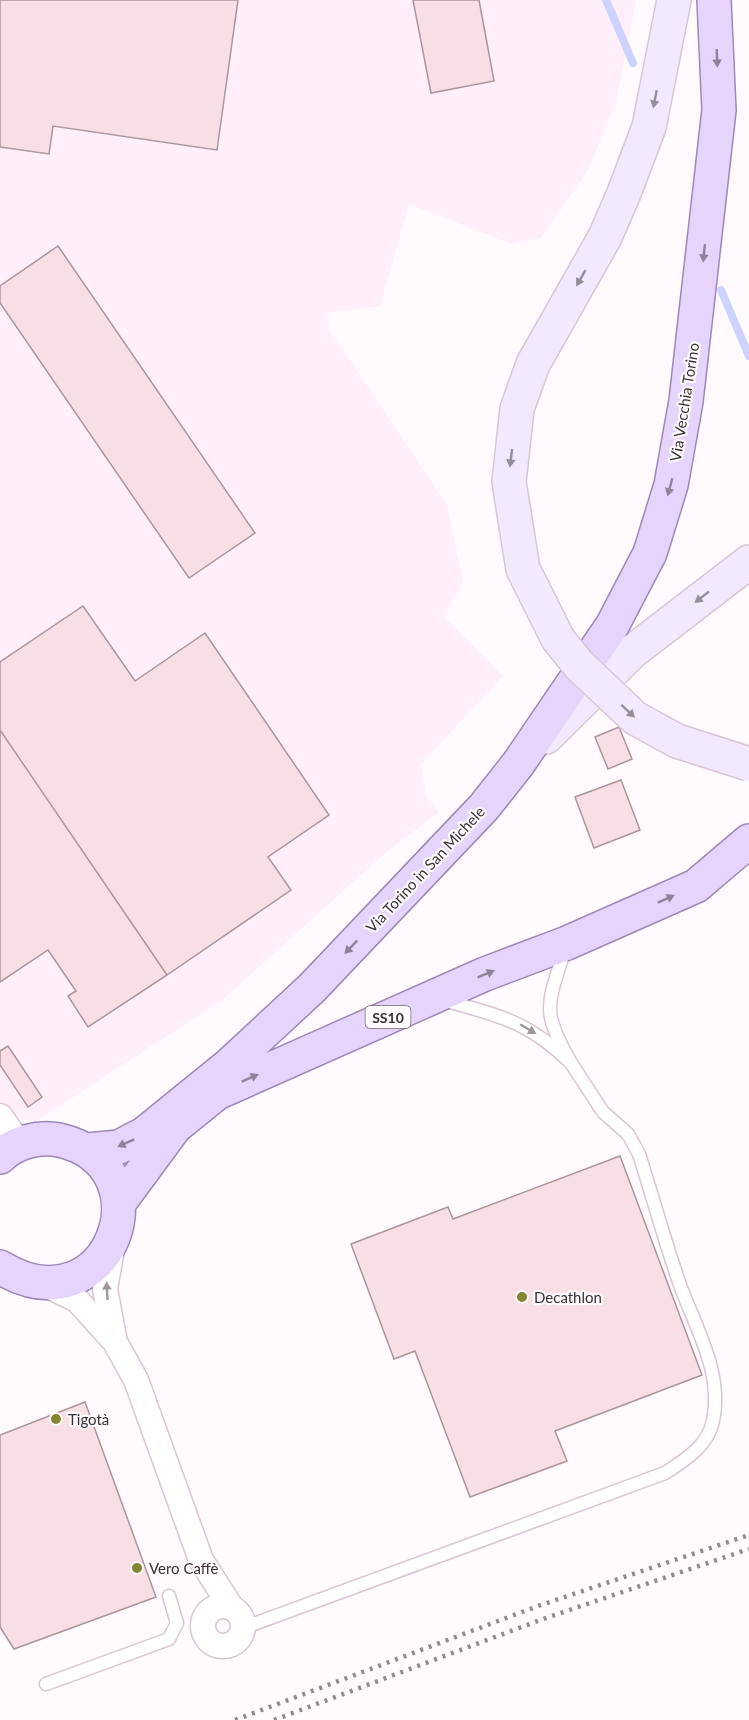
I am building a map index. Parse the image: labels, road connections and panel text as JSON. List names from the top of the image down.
{
  "streets": {
    "main road": ["Via Vecchia Torino", "Via Torino in San Michele", "SS10"]
  },
  "crossings": [
    ["Via Vecchia Torino", "Via Torino in San Michele"]
  ],
  "one_way": ["Via Vecchia Torino"],
  "places": ["Decathlon", "Tigotà", "Vero Caffè"]
}
